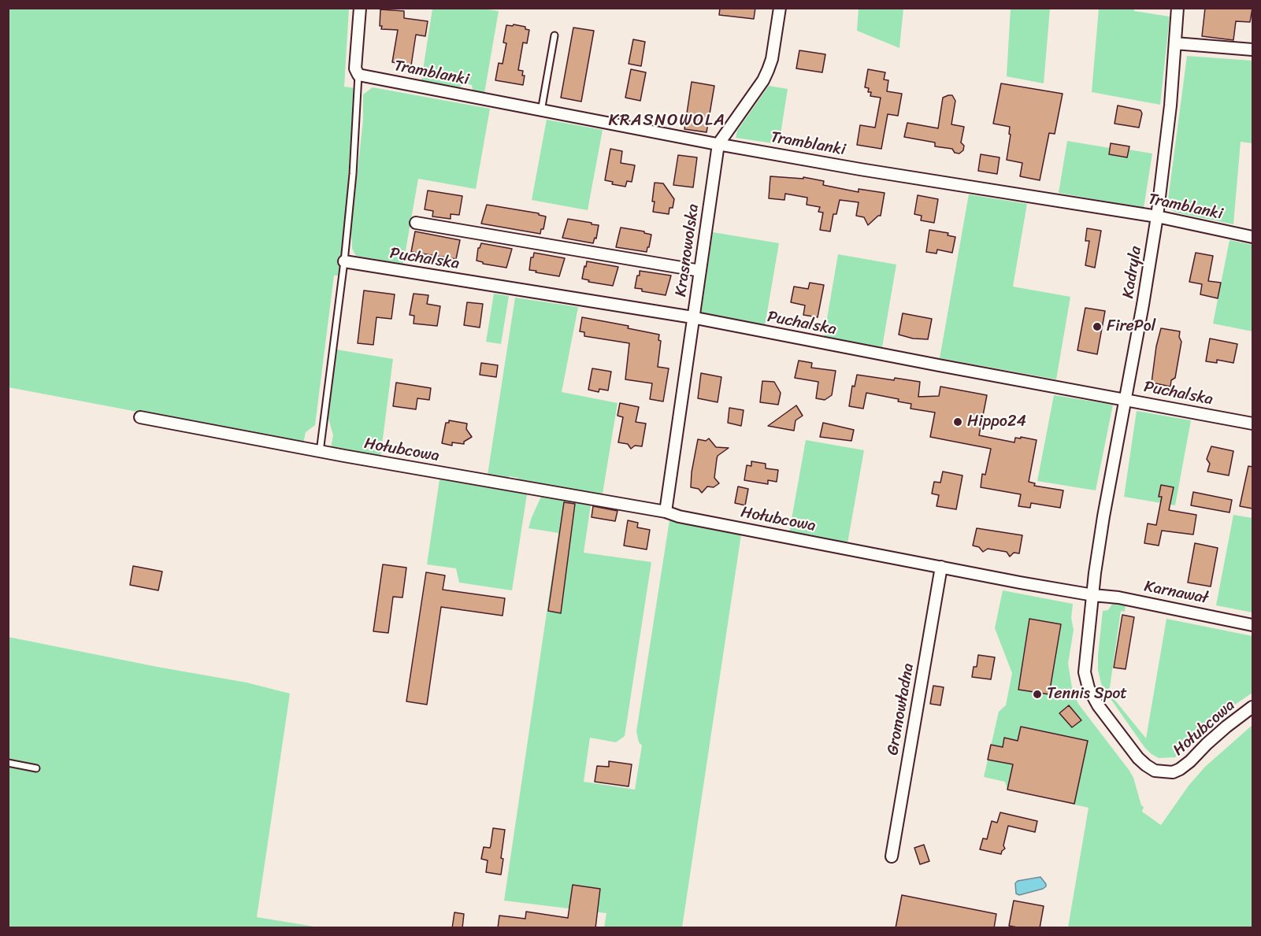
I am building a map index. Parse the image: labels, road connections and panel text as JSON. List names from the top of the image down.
{
  "streets": {
    "street": [
      "Tramblanki",
      "Krasnowolska",
      "Puchalska",
      "Kadryla",
      "Hołubcowa",
      "Karnawał",
      "Gromowładna"
    ]
  },
  "crossings": [
    ["Tramblanki", "Krasnowolska"],
    ["Tramblanki", "Kadryla"],
    ["Krasnowolska", "Puchalska"],
    ["Krasnowolska", "Hołubcowa"],
    ["Puchalska", "Kadryla"],
    ["Kadryla", "Hołubcowa"],
    ["Kadryla", "Karnawał"],
    ["Hołubcowa", "Karnawał"],
    ["Hołubcowa", "Gromowładna"]
  ],
  "districts": ["KRASNOWOLA"],
  "places": ["FirePol", "Hippo24", "Tennis Spot"]
}
